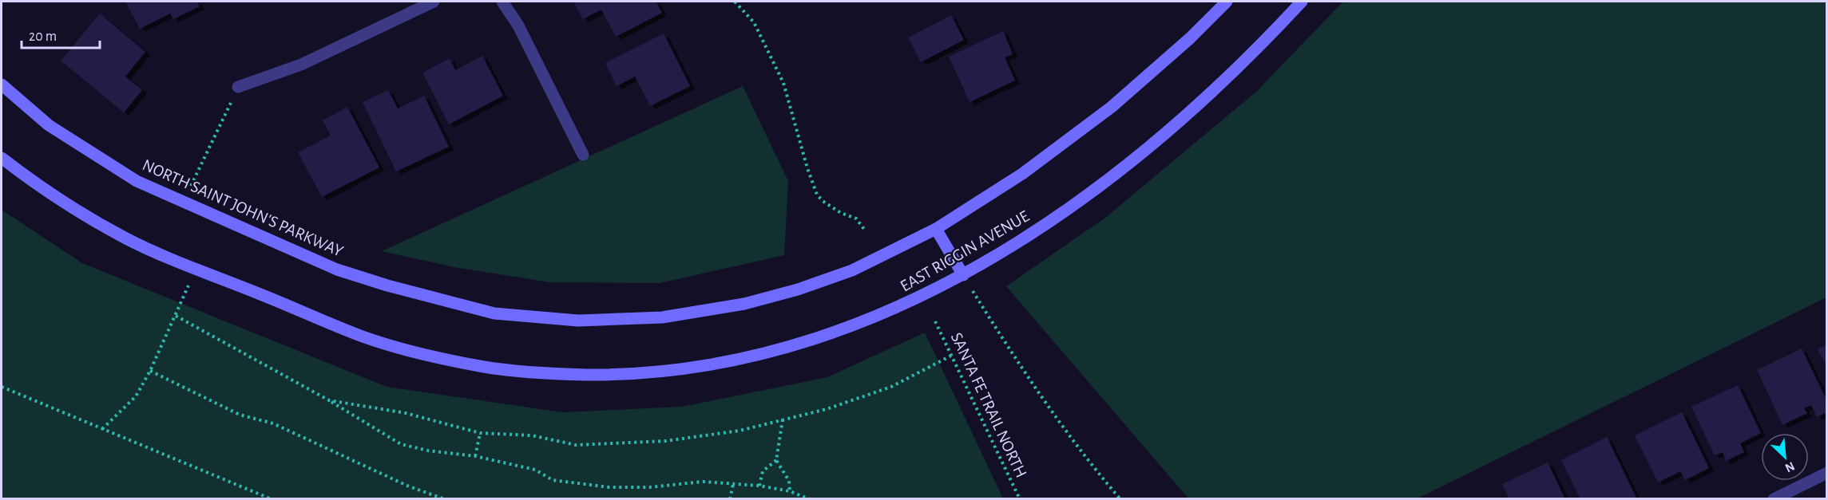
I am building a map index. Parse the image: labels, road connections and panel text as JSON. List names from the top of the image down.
{
  "streets": {
    "main road": ["NORTH SAINT JOHN'S PARKWAY", "EAST RIGGIN AVENUE"],
    "path": ["SANTA FE TRAIL NORTH"]
  },
  "crossings": [
    ["NORTH SAINT JOHN'S PARKWAY", "EAST RIGGIN AVENUE"]
  ],
  "scale_bar": "20 m",
  "north": "bottom right"
}
